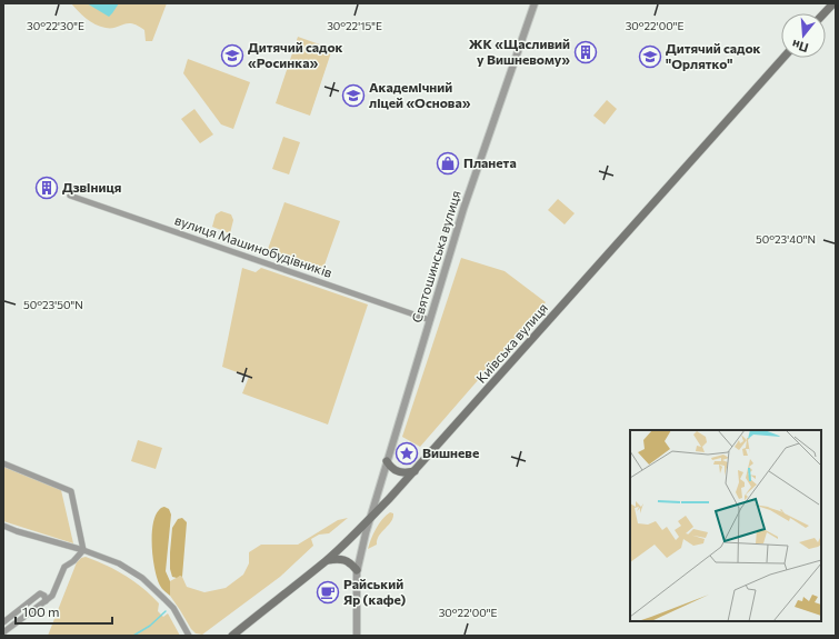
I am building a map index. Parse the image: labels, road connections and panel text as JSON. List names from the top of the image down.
{
  "streets": {
    "main road": ["Київська вулиця"],
    "street": ["вулиця Машинобудівників", "Святошинська вулиця"]
  },
  "crossings": [
    ["вулиця Машинобудівників", "Святошинська вулиця"],
    ["Святошинська вулиця", "Київська вулиця"]
  ],
  "places": {
    "building": ["ЖК «Щасливий у Вишневому»", "Дзвіниця"],
    "school or university": ["Дитячий садок «Росинка»", "Дитячий садок \"Орлятко\"", "Академічний ліцей «Основа»"],
    "shop": ["Планета"],
    "place": ["Вишневе"],
    "cafe": ["Райський Яр (кафе)"]
  },
  "scale_bar": "100 m",
  "north": "bottom",
  "coordinates": [
    "30°22'30\"E",
    "30°22'15\"E",
    "30°22'00\"E",
    "50°23'40\"N",
    "50°23'50\"N"
  ]
}
